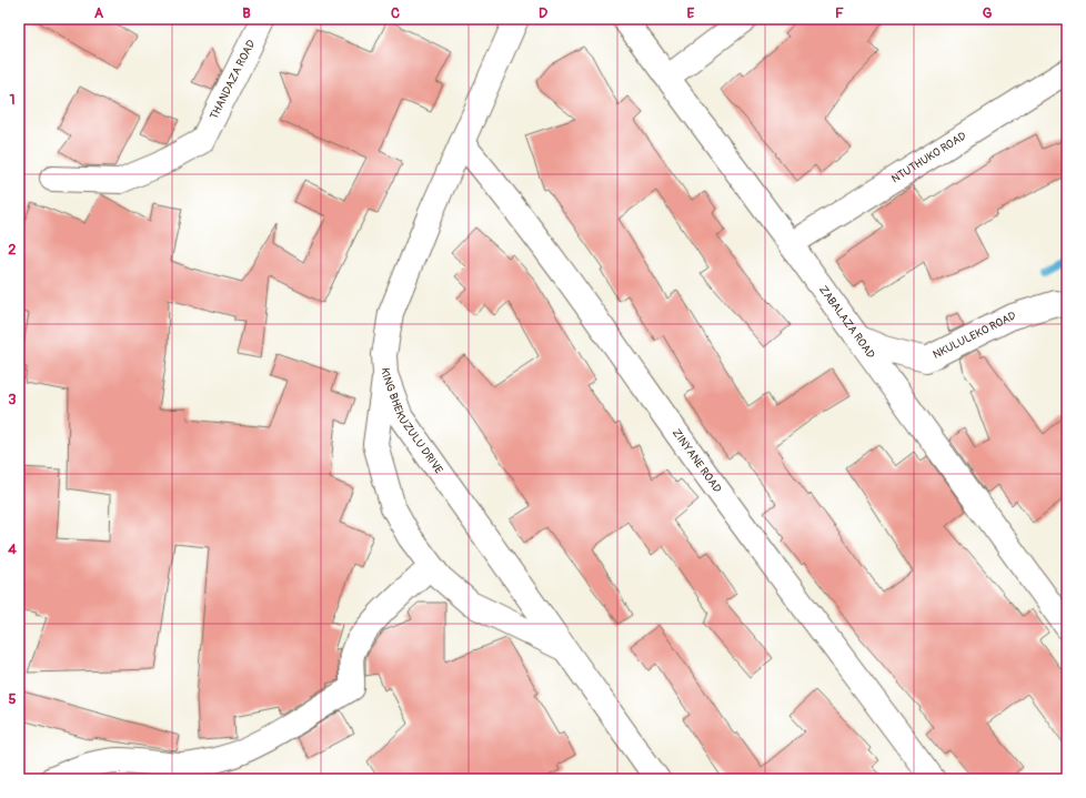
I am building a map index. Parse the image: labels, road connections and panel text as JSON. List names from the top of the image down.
{
  "streets": {
    "street": [
      "THANDAZA ROAD",
      "NTUTHUKO ROAD",
      "ZABALAZA ROAD",
      "NKULULEKO ROAD",
      "KING BHEKUZULU DRIVE",
      "ZINYANE ROAD"
    ]
  },
  "crossings": [
    ["NTUTHUKO ROAD", "ZABALAZA ROAD"],
    ["ZABALAZA ROAD", "NKULULEKO ROAD"],
    ["KING BHEKUZULU DRIVE", "ZINYANE ROAD"]
  ],
  "grid": {
    "columns": [
      "A",
      "B",
      "C",
      "D",
      "E",
      "F",
      "G"
    ],
    "rows": [
      "1",
      "2",
      "3",
      "4",
      "5"
    ]
  }
}
